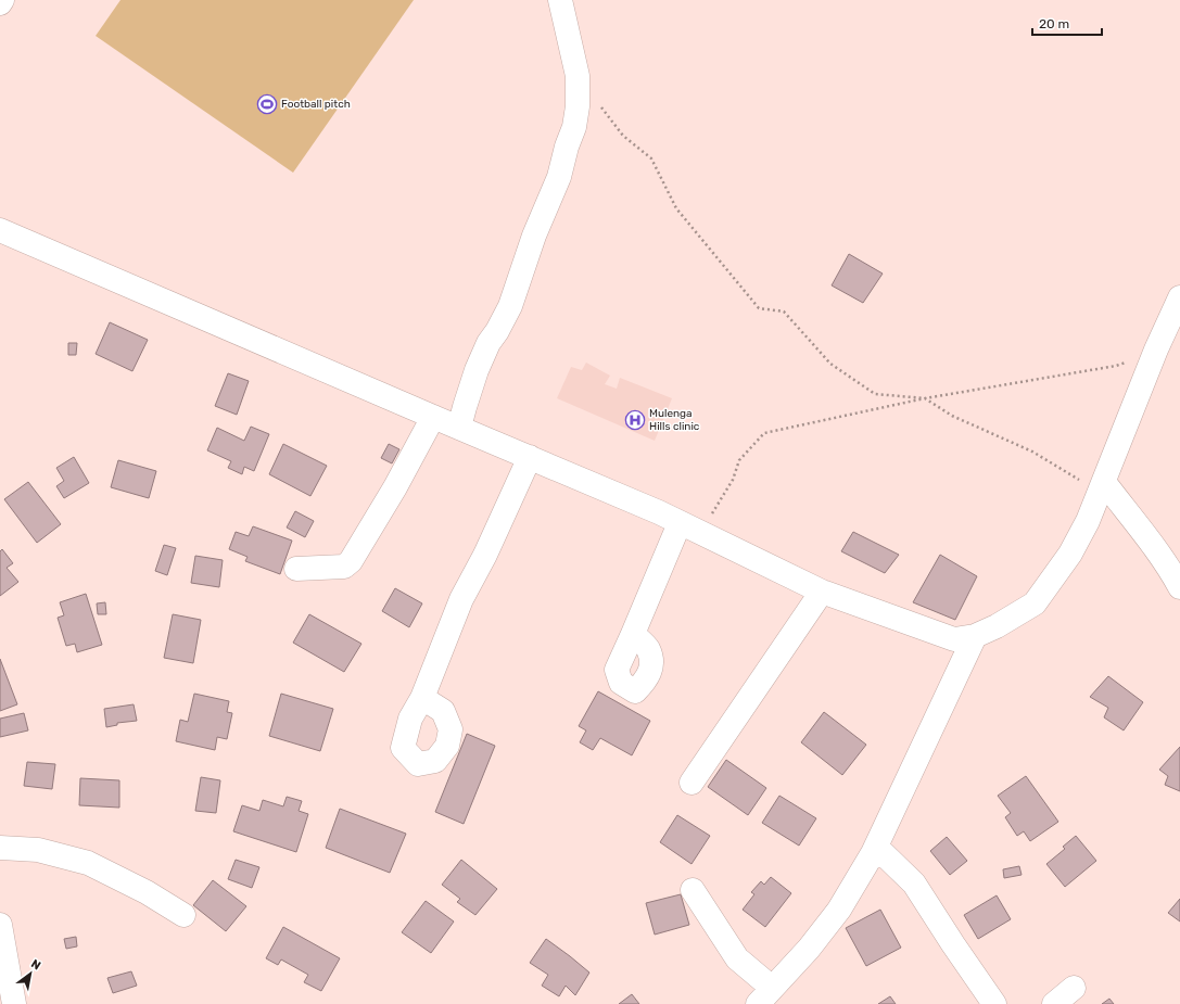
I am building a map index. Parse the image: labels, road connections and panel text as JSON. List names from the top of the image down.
{
  "places": {
    "sports": ["Football pitch"],
    "hospital": ["Mulenga Hills clinic"]
  },
  "scale_bar": "20 m",
  "north": "top right"
}
